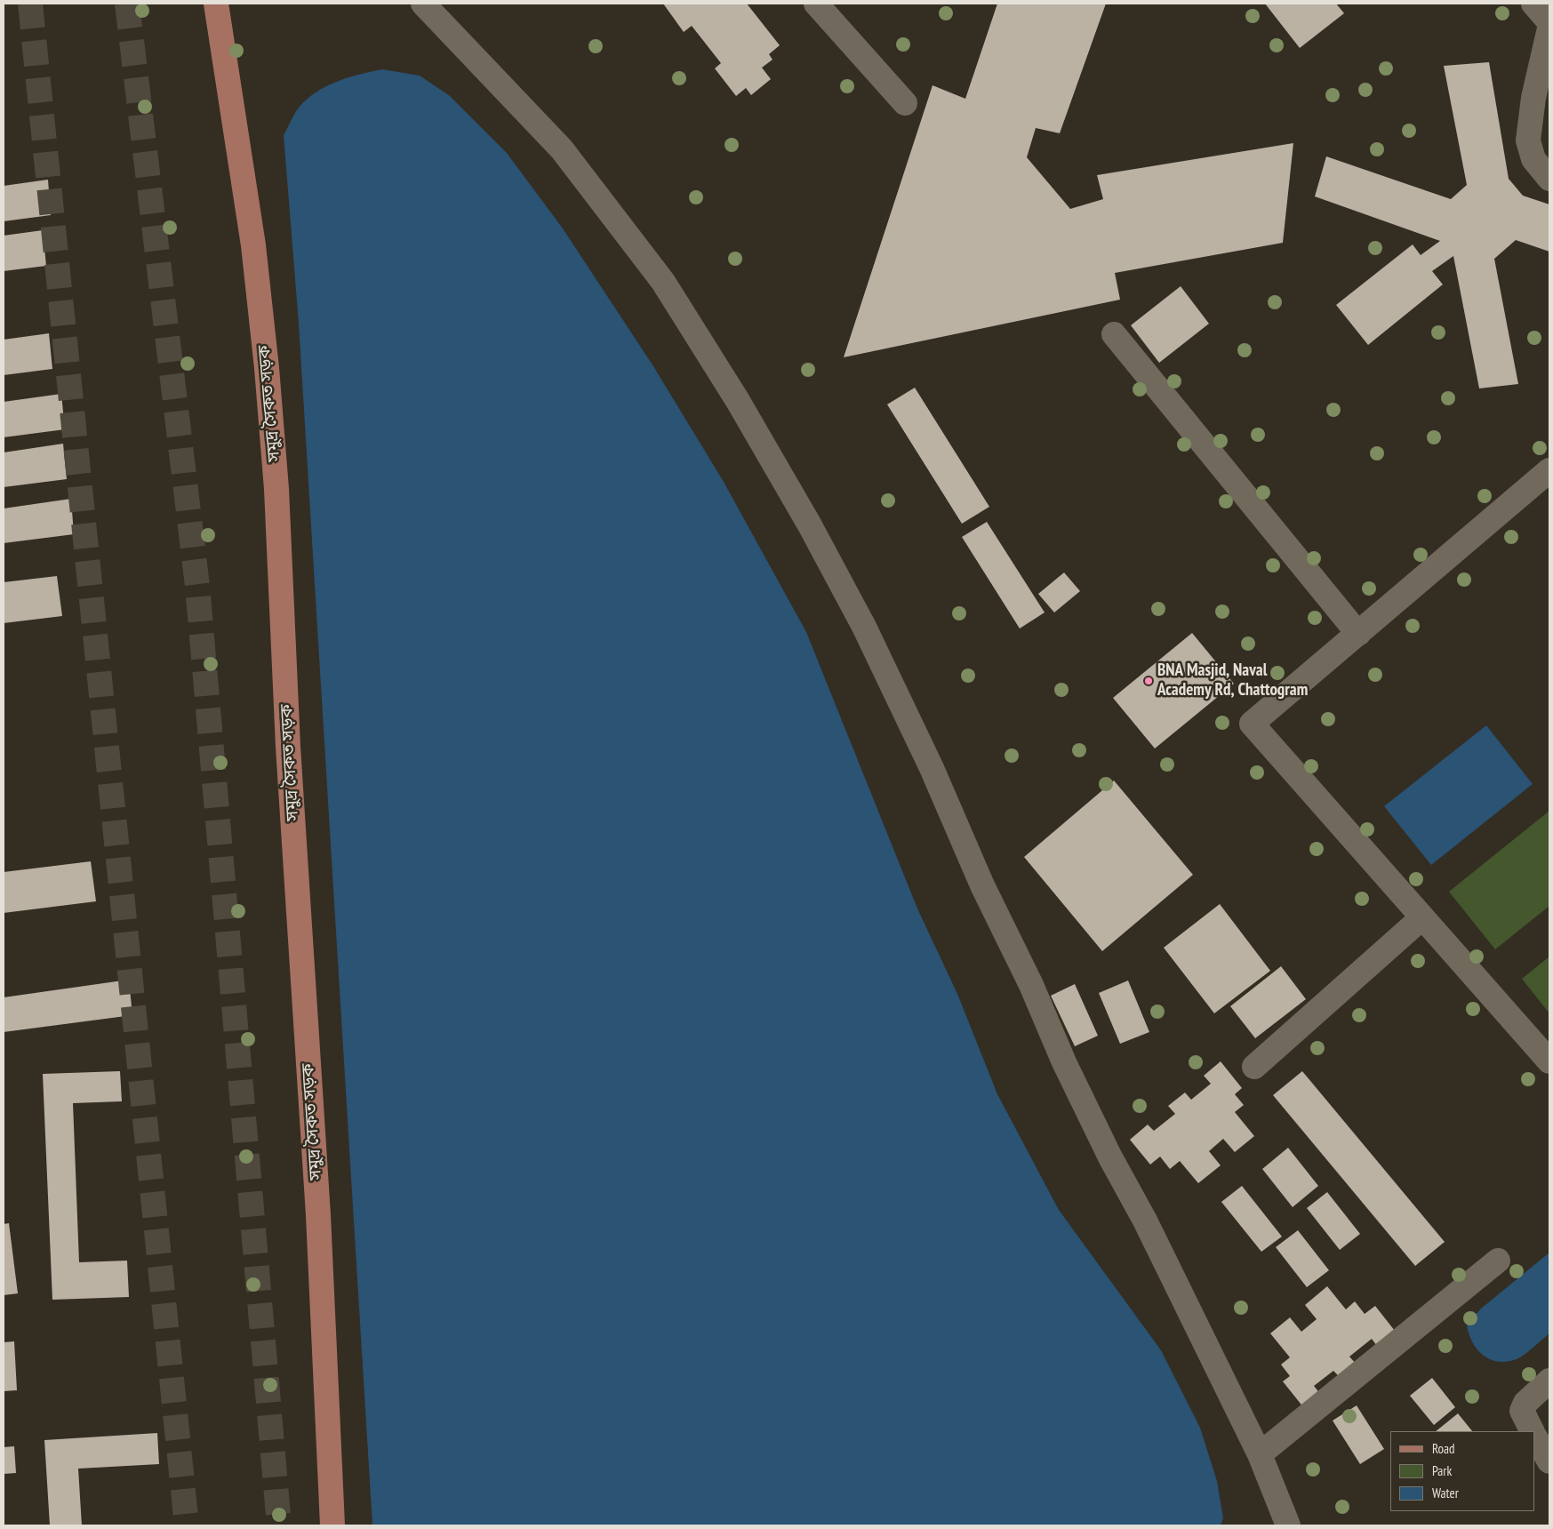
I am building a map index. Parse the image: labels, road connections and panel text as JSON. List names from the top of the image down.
{
  "streets": {
    "main road": ["সমুদ্র সৈকত সড়ক"]
  },
  "places": ["BNA Masjid, Naval Academy Rd, Chattogram"],
  "legend": ["Road", "Park", "Water"]
}
